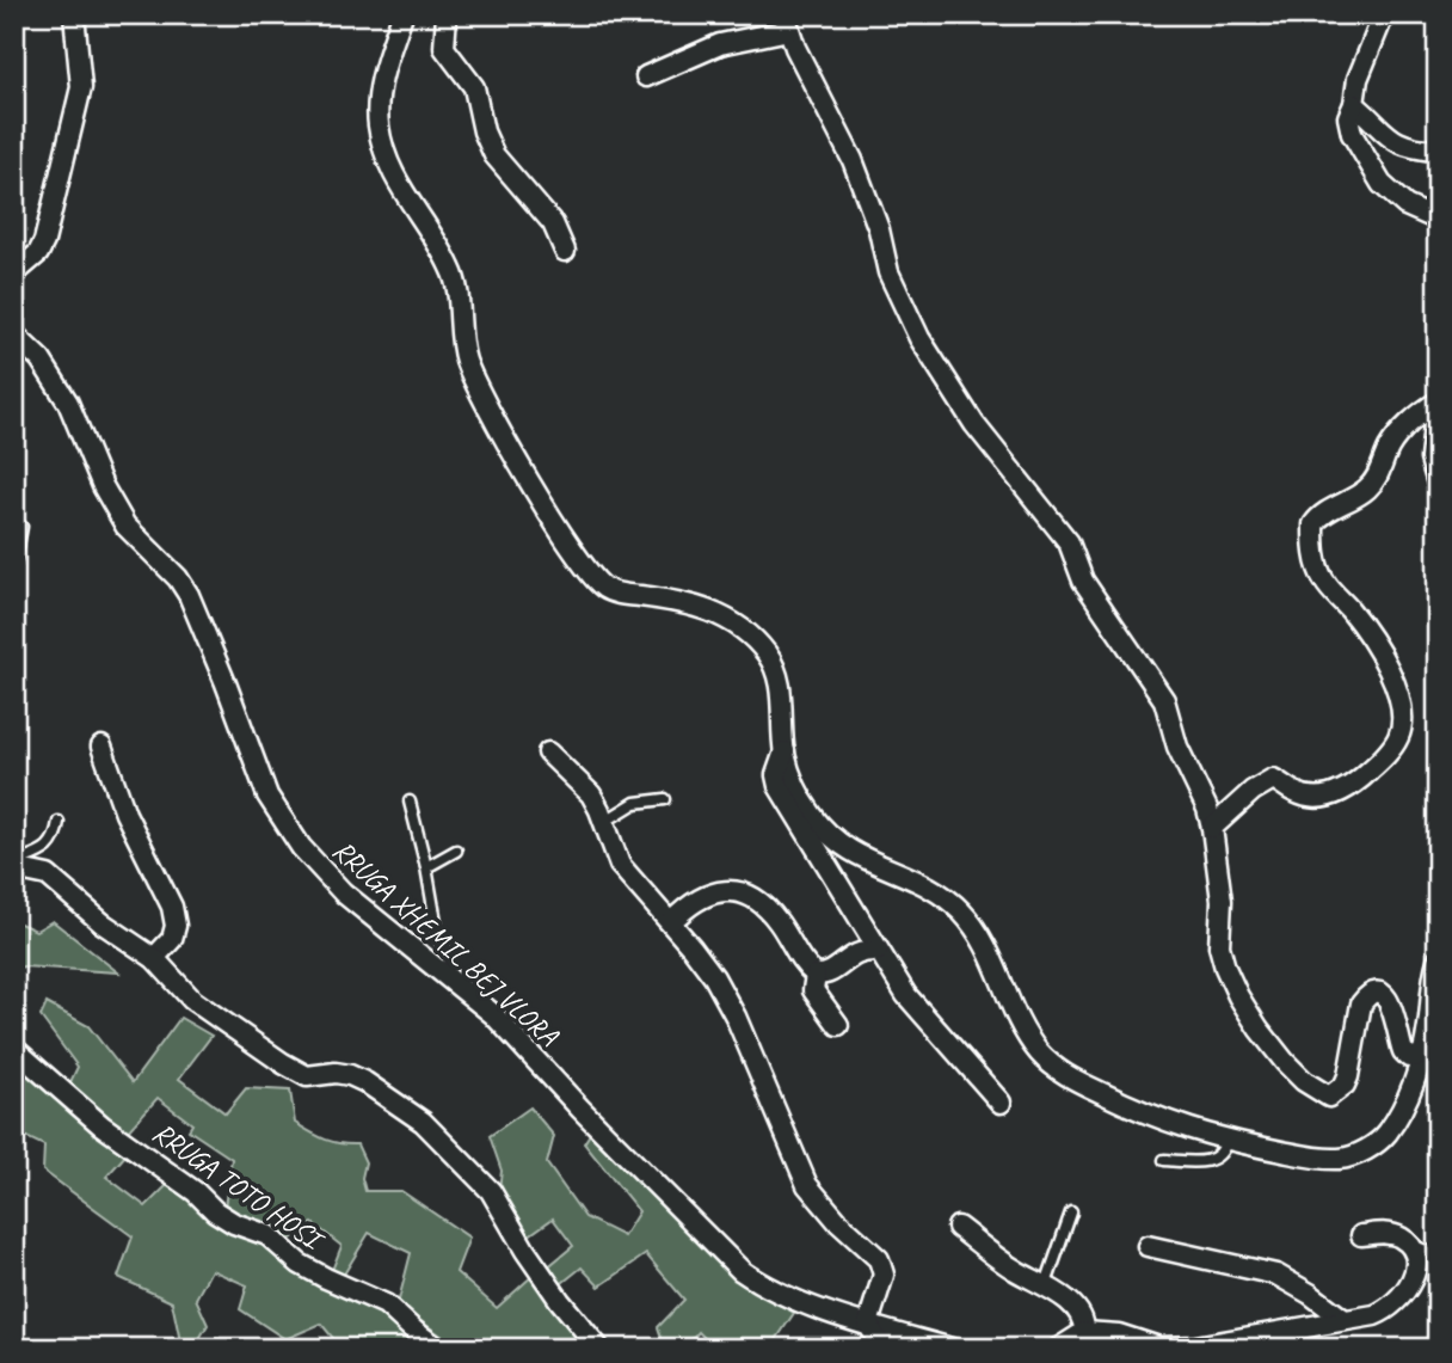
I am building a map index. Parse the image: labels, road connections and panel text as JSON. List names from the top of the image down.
{
  "streets": {
    "street": ["RRUGA XHEMIL BEJ VLORA", "RRUGA TOTO HOSI"]
  }
}
